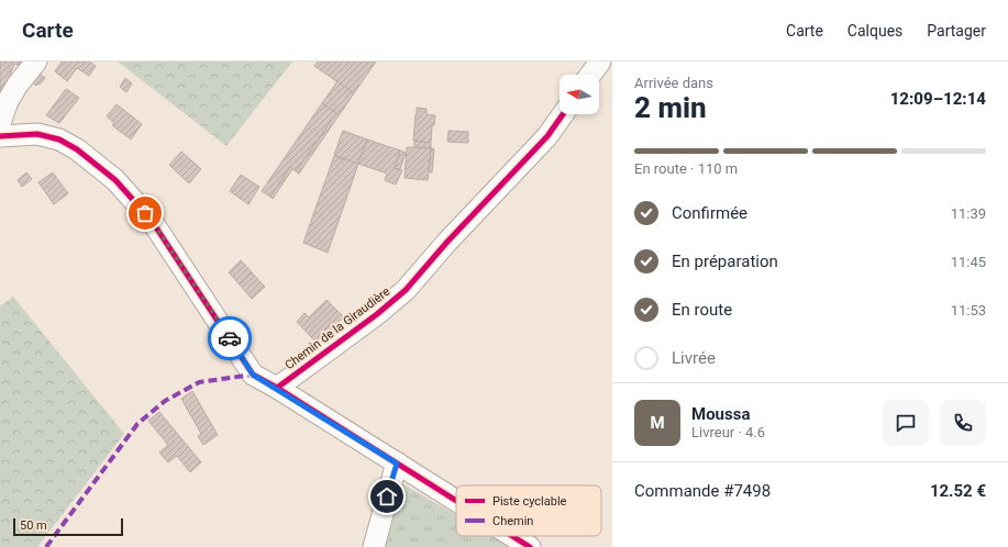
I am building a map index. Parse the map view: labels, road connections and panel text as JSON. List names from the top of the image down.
{
  "streets": {
    "street": ["Chemin de la Giraudière"]
  },
  "legend": ["Piste cyclable", "Chemin"],
  "scale_bar": "50 m",
  "north": "left",
  "page": {
    "header": "Carte",
    "nav": ["Carte", "Calques", "Partager"],
    "heading": ["2 min", "Arrivée dans", "12:09–12:14"],
    "panel": [
      "Moussa",
      "Livreur · 4.6",
      "Commande #7498",
      "12.52 €"
    ],
    "bar": "En route · 110 m",
    "list": [
      ["Confirmée", "11:39"],
      ["En préparation", "11:45"],
      ["En route", "11:53"],
      "Livrée"
    ],
    "round": "M",
    "scale": "50 m"
  }
}
